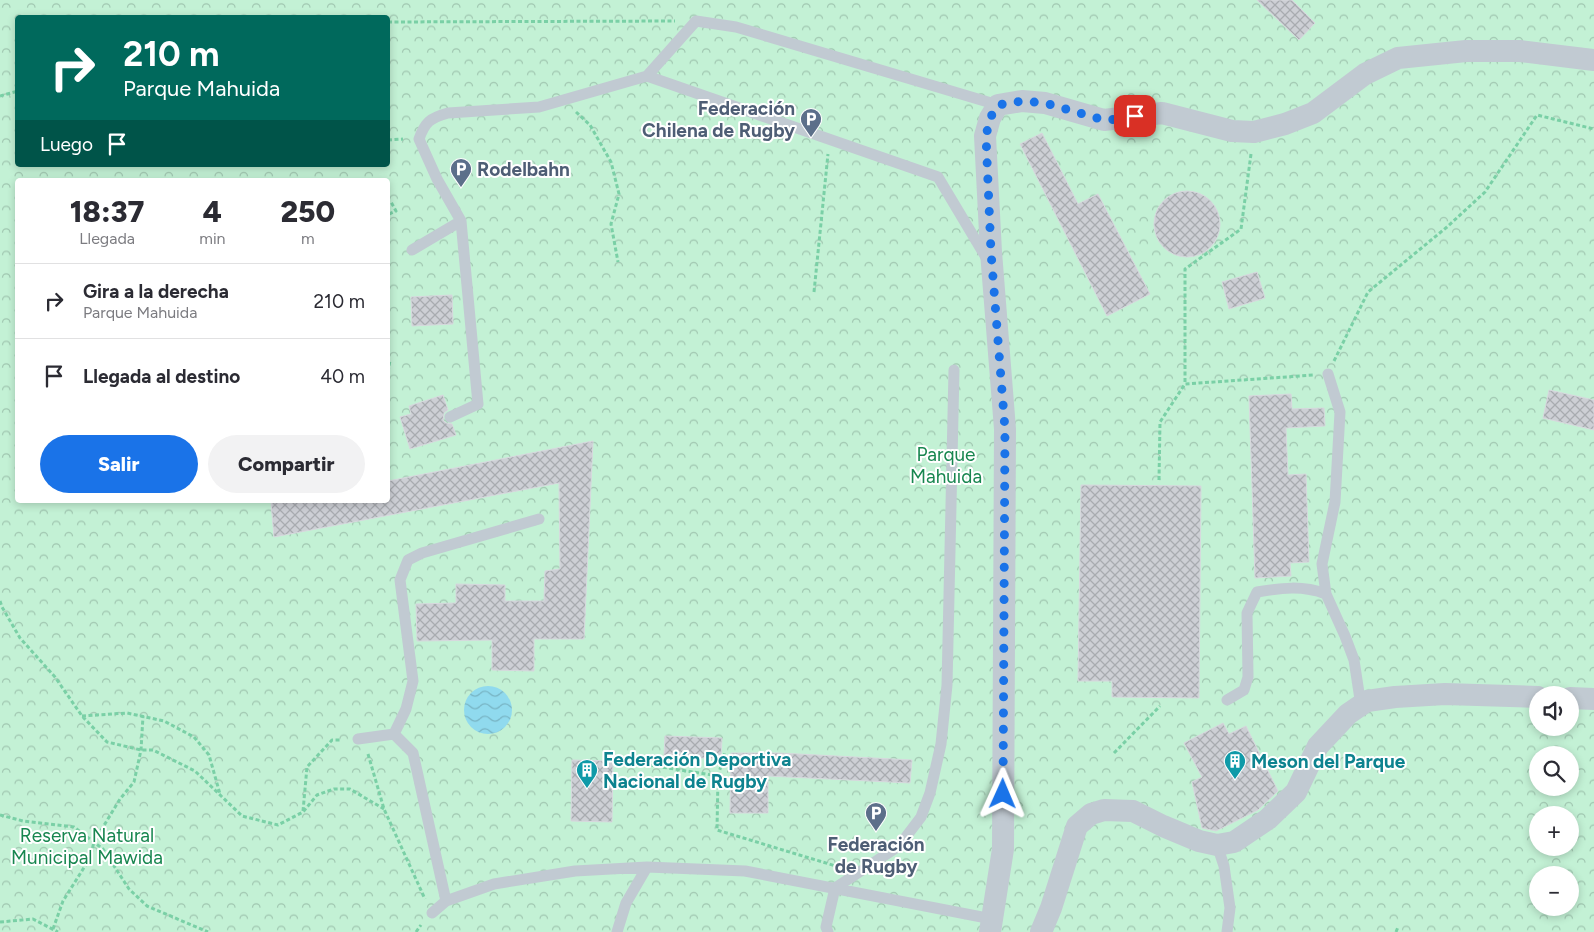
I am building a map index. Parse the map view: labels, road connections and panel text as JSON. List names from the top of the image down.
{
  "parks": ["Parque Mahuida", "Reserva Natural Municipal Mawida"],
  "places": {
    "parking": ["Federación Chilena de Rugby", "Rodelbahn", "Federación de Rugby"],
    "building": ["Meson del Parque", "Federación Deportiva Nacional de Rugby"]
  },
  "page": {
    "turn": ["210 m", "Parque Mahuida"],
    "then": "Luego",
    "eta": [
      "18:37",
      "Llegada",
      "4",
      "min",
      "250",
      "m"
    ],
    "list": [
      {
        "name": "Gira a la derecha",
        "note": "Parque Mahuida",
        "value": "210 m"
      },
      {
        "name": "Llegada al destino",
        "value": "40 m"
      }
    ],
    "buttons": ["Salir", "Compartir"],
    "map_buttons": ["+", "−"]
  }
}
